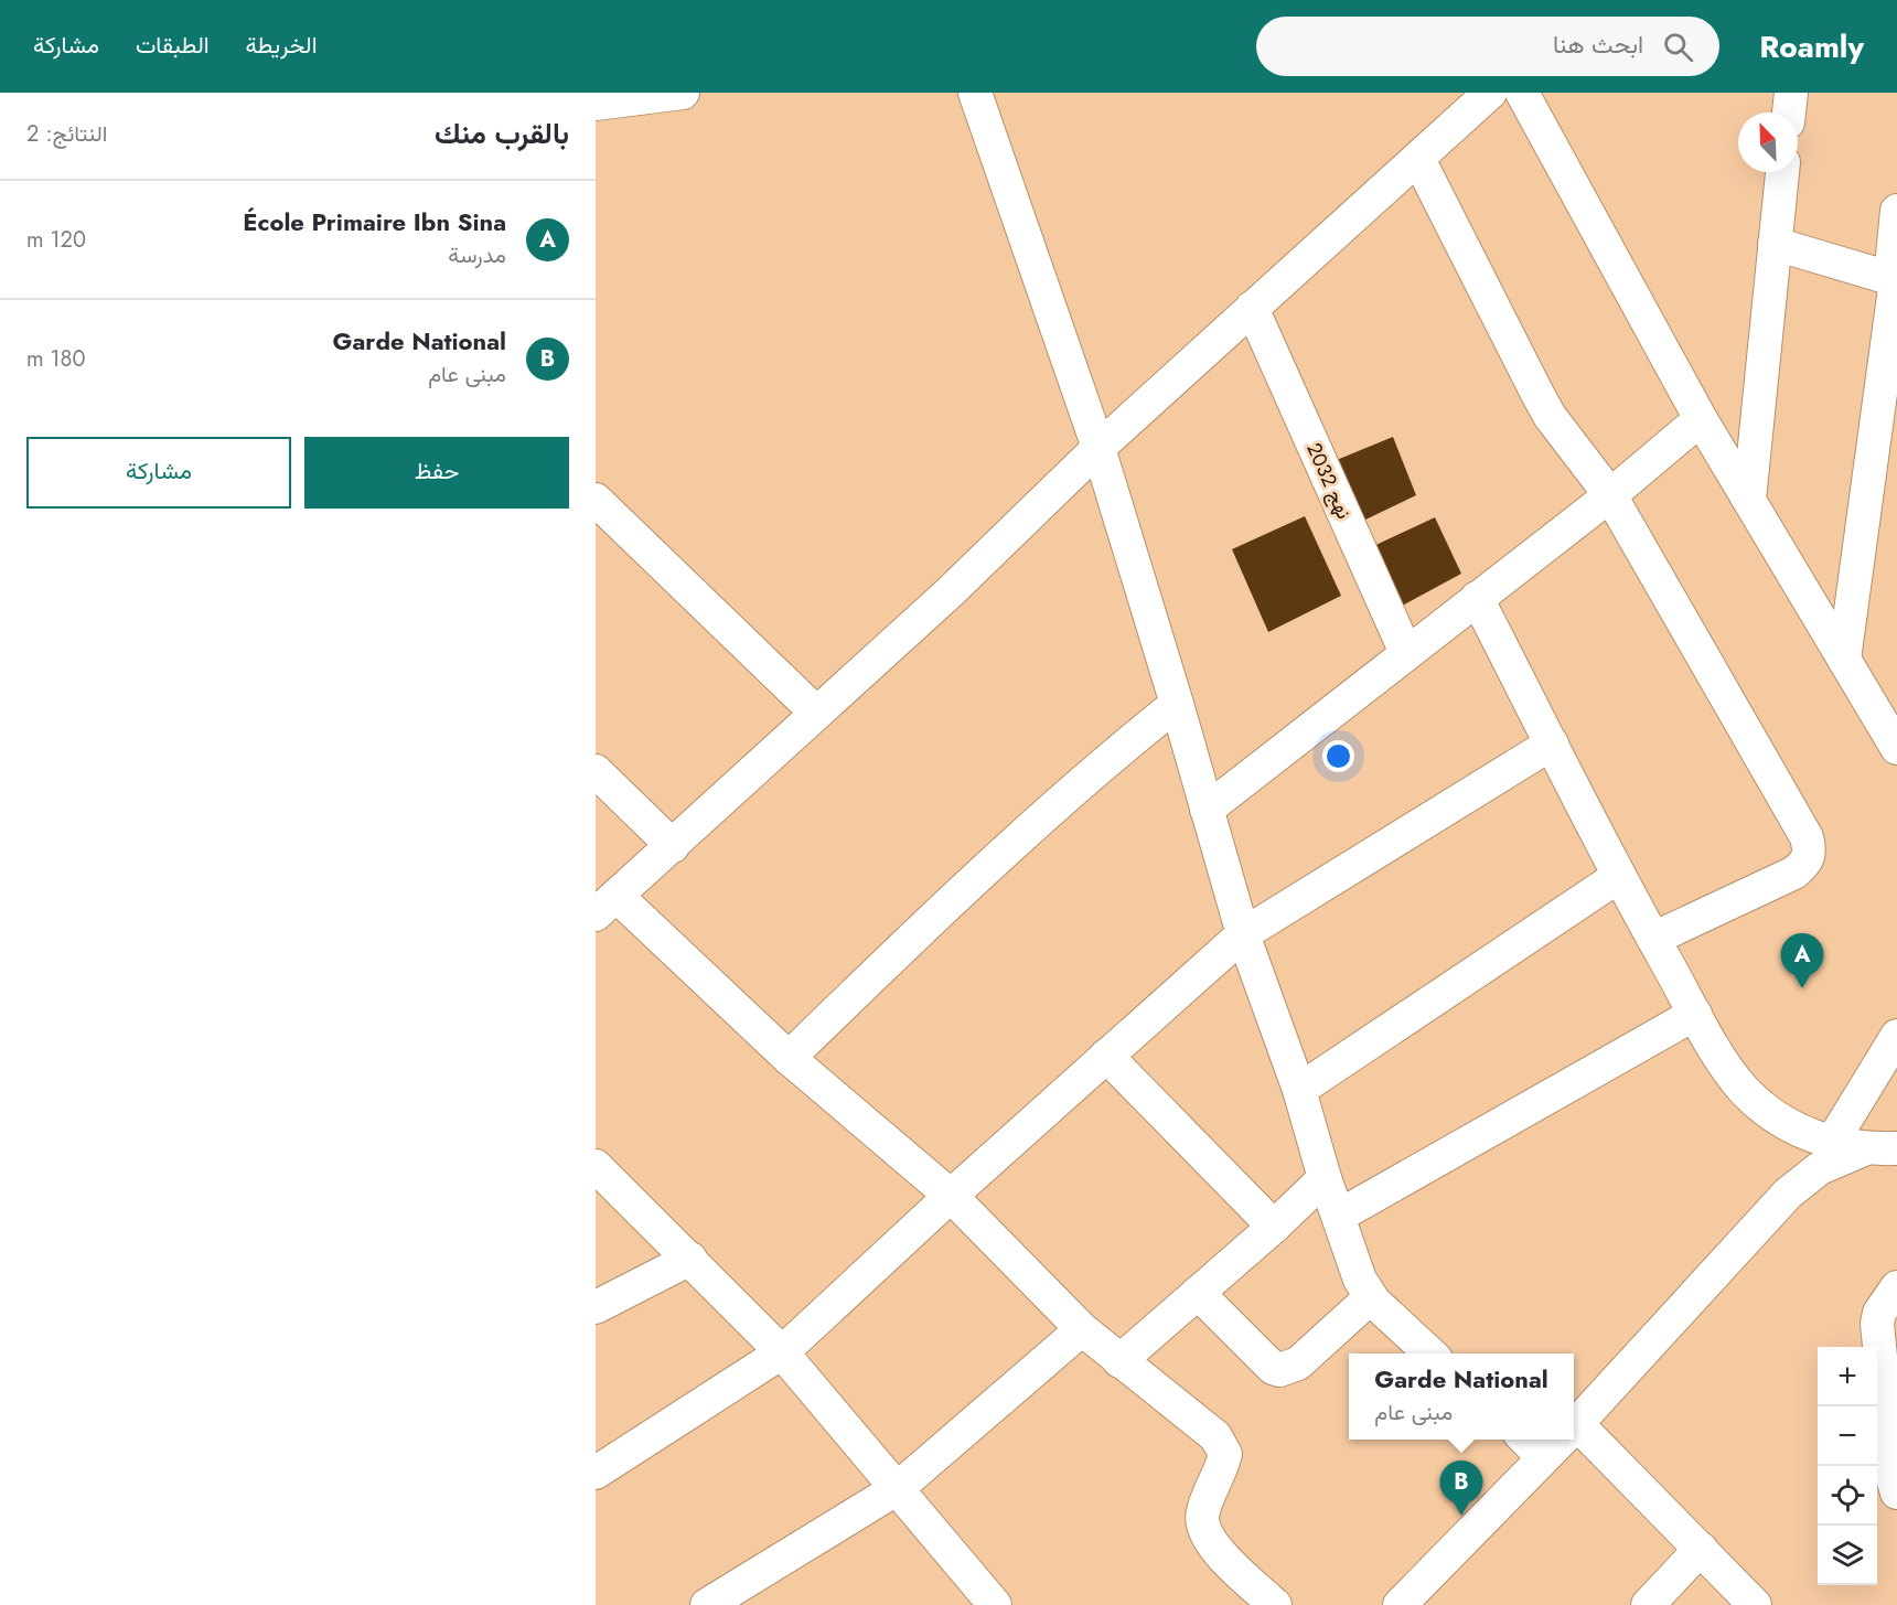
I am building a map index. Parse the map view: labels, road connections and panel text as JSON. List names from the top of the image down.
{
  "streets": {
    "street": ["نهج 2032"]
  },
  "north": "top left",
  "page": {
    "header": "Roamly",
    "search": "ابحث هنا",
    "nav": ["الخريطة", "الطبقات", "مشاركة"],
    "heading": ["بالقرب منك", "النتائج: 2"],
    "list": [
      {
        "mark": "A",
        "name": "École Primaire Ibn Sina",
        "note": "مدرسة",
        "value": "120 m"
      },
      {
        "mark": "B",
        "name": "Garde National",
        "note": "مبنى عام",
        "value": "180 m"
      }
    ],
    "buttons": ["حفظ", "مشاركة"],
    "pins": ["A", "B"],
    "map_buttons": ["+", "−"],
    "popup": ["Garde National", "مبنى عام"]
  }
}
